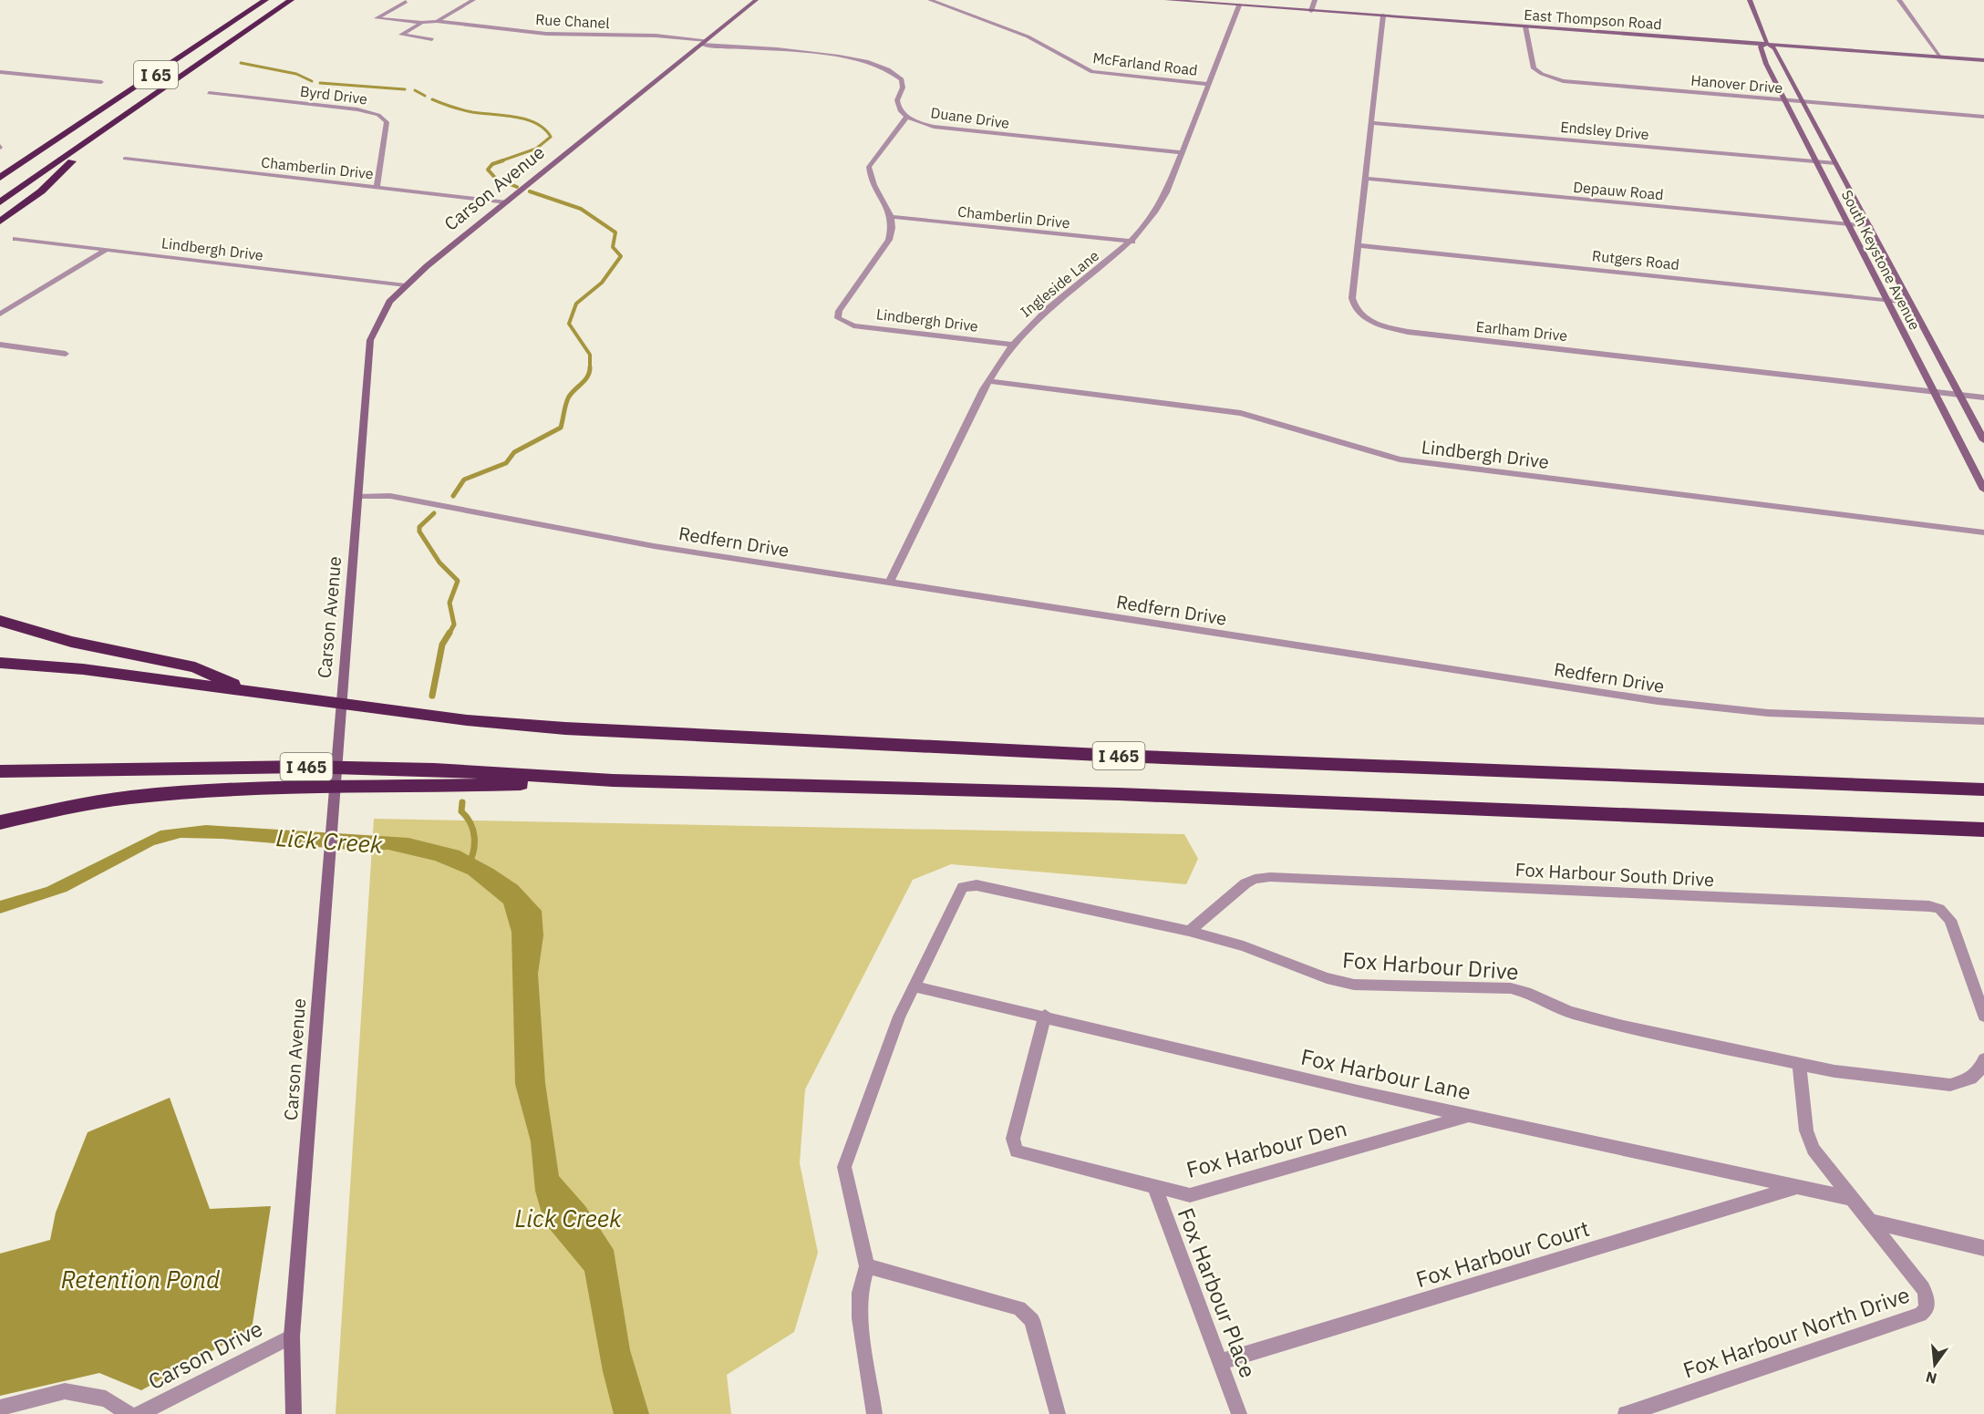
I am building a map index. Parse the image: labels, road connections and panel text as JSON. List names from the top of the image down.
{
  "streets": {
    "highway": ["I 65", "I 465"],
    "main road": ["East Thompson Road", "Carson Avenue", "South Keystone Avenue"],
    "street": [
      "Rue Chanel",
      "McFarland Road",
      "Hanover Drive",
      "Byrd Drive",
      "Duane Drive",
      "Endsley Drive",
      "Chamberlin Drive",
      "Depauw Road",
      "Lindbergh Drive",
      "Rutgers Road",
      "Ingleside Lane",
      "Earlham Drive",
      "Redfern Drive",
      "Fox Harbour South Drive",
      "Fox Harbour Drive",
      "Fox Harbour Lane",
      "Fox Harbour Den",
      "Fox Harbour Court",
      "Fox Harbour Place",
      "Fox Harbour North Drive",
      "Carson Drive"
    ]
  },
  "crossings": [
    ["East Thompson Road", "Hanover Drive"],
    ["East Thompson Road", "South Keystone Avenue"],
    ["East Thompson Road", "Ingleside Lane"],
    ["East Thompson Road", "Earlham Drive"],
    ["Rue Chanel", "Duane Drive"],
    ["Rue Chanel", "Carson Avenue"],
    ["McFarland Road", "Ingleside Lane"],
    ["Hanover Drive", "South Keystone Avenue"],
    ["Byrd Drive", "Chamberlin Drive"],
    ["Duane Drive", "Carson Avenue"],
    ["Duane Drive", "Ingleside Lane"],
    ["Endsley Drive", "South Keystone Avenue"],
    ["Endsley Drive", "Earlham Drive"],
    ["Chamberlin Drive", "Carson Avenue"],
    ["Chamberlin Drive", "Lindbergh Drive"],
    ["Chamberlin Drive", "Ingleside Lane"],
    ["Carson Avenue", "Lindbergh Drive"],
    ["Carson Avenue", "Redfern Drive"],
    ["Carson Avenue", "Carson Drive"],
    ["Depauw Road", "South Keystone Avenue"],
    ["Depauw Road", "Earlham Drive"],
    ["Lindbergh Drive", "Ingleside Lane"],
    ["Rutgers Road", "South Keystone Avenue"],
    ["Rutgers Road", "Earlham Drive"],
    ["South Keystone Avenue", "Earlham Drive"],
    ["Ingleside Lane", "Redfern Drive"],
    ["Fox Harbour South Drive", "Fox Harbour Drive"],
    ["Fox Harbour Drive", "Fox Harbour Lane"],
    ["Fox Harbour Drive", "Fox Harbour North Drive"],
    ["Fox Harbour Lane", "Fox Harbour Den"],
    ["Fox Harbour Lane", "Fox Harbour Court"],
    ["Fox Harbour Lane", "Fox Harbour North Drive"],
    ["Fox Harbour Den", "Fox Harbour Place"],
    ["Fox Harbour Court", "Fox Harbour Place"]
  ],
  "water": ["Lick Creek", "Retention Pond"],
  "north": "bottom"
}
